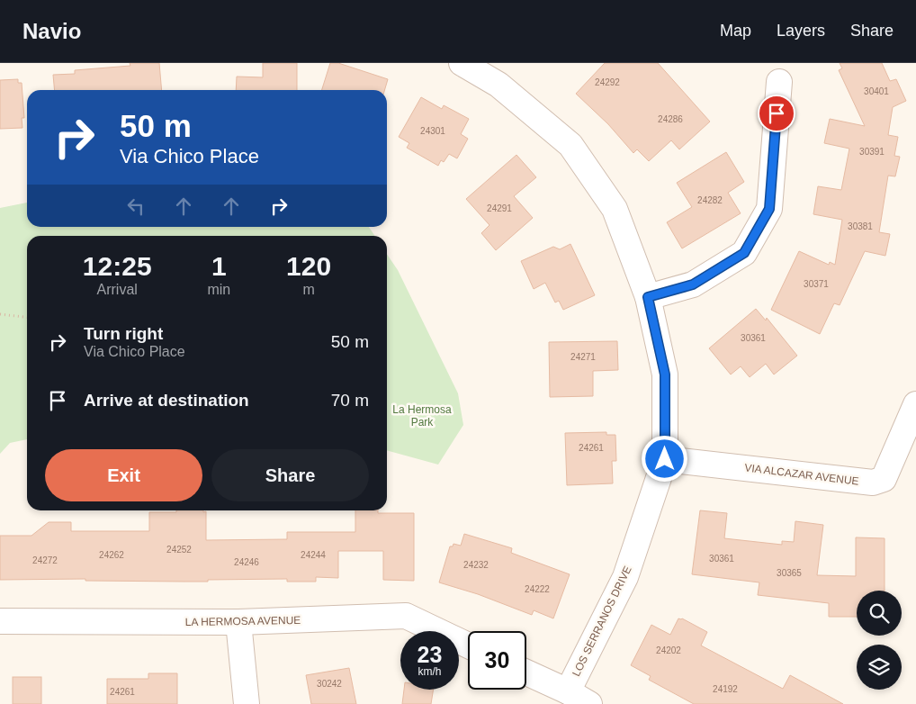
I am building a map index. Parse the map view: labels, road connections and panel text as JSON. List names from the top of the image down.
{
  "streets": {
    "street": ["VIA ALCAZAR AVENUE", "LA HERMOSA AVENUE", "LOS SERRANOS DRIVE"]
  },
  "crossings": [
    ["VIA ALCAZAR AVENUE", "LOS SERRANOS DRIVE"]
  ],
  "parks": ["La Hermosa Park"],
  "house_numbers": [
    "24292",
    "30401",
    "24286",
    "24301",
    "30391",
    "24282",
    "24291",
    "30381",
    "30371",
    "30361",
    "24271",
    "24261",
    "24252",
    "24262",
    "24244",
    "30361",
    "24272",
    "24246",
    "24232",
    "30365",
    "24222",
    "24202",
    "30242",
    "24192",
    "24261"
  ],
  "page": {
    "header": "Navio",
    "nav": ["Map", "Layers", "Share"],
    "turn": ["50 m", "Via Chico Place"],
    "eta": [
      "12:25",
      "Arrival",
      "1",
      "min",
      "120",
      "m"
    ],
    "list": [
      {
        "name": "Turn right",
        "note": "Via Chico Place",
        "value": "50 m"
      },
      {
        "name": "Arrive at destination",
        "value": "70 m"
      }
    ],
    "buttons": ["Exit", "Share"],
    "speed": "23 km/h",
    "limit": "30"
  }
}
